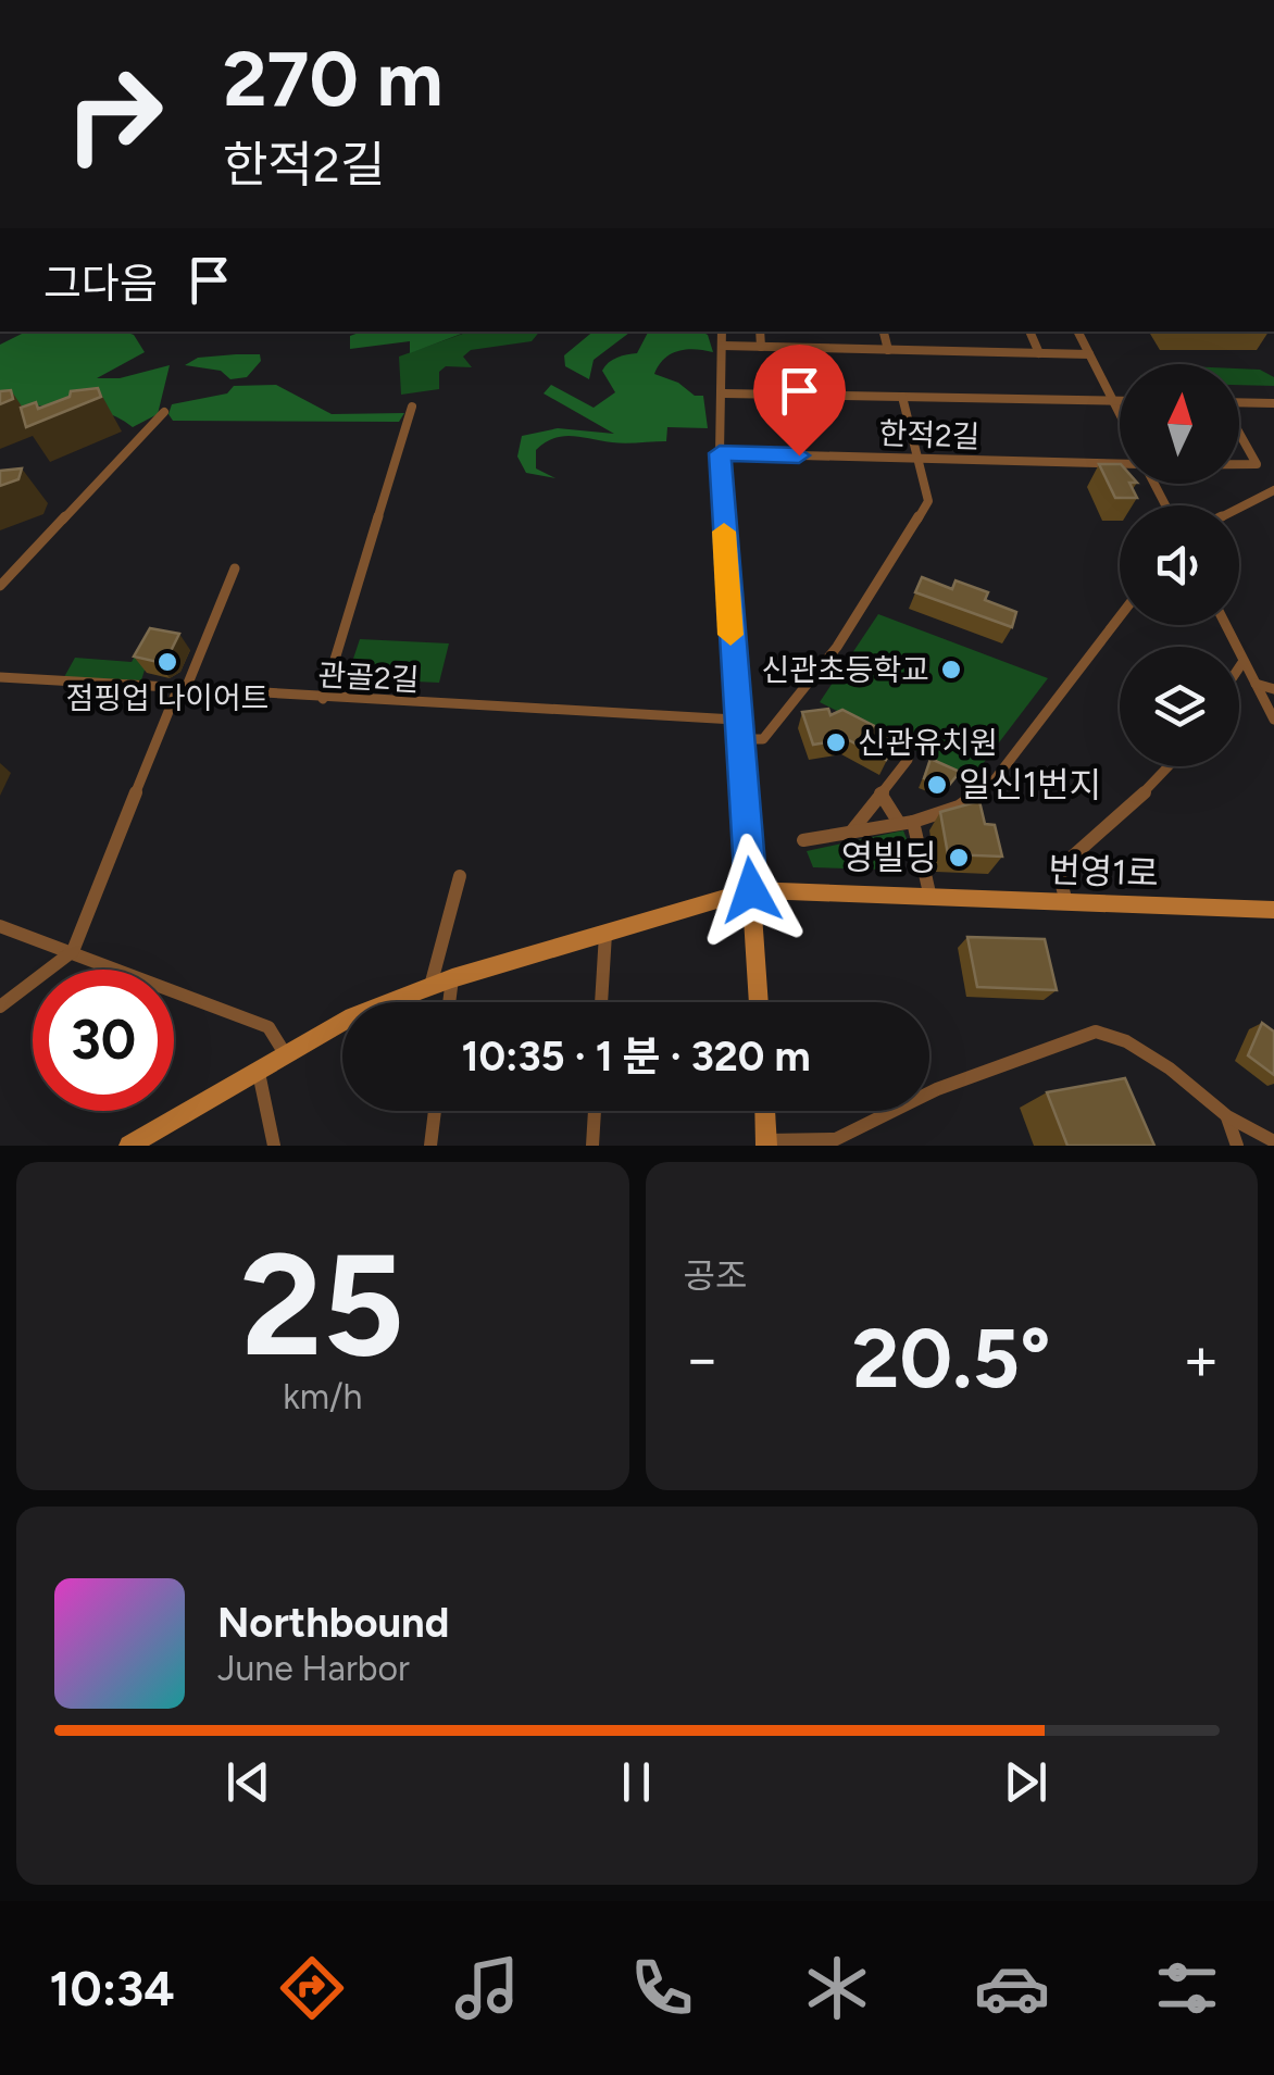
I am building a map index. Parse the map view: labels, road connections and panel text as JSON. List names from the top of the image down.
{
  "streets": {
    "main road": ["번영1로"],
    "street": ["한적2길", "관골2길"]
  },
  "places": [
    "점핑업 다이어트",
    "신관초등학교",
    "신관유치원",
    "일신1번지",
    "영빌딩"
  ],
  "north": "top",
  "page": {
    "turn": ["270 m", "한적2길"],
    "then": "그다음",
    "limit": "30",
    "trip": "10:35 · 1 분 · 320 m",
    "tile": [
      ["25", "km/h"],
      "공조"
    ],
    "heat": ["−", "20.5°", "+"],
    "song": ["Northbound", "June Harbor"],
    "tabs": "10:34"
  }
}
